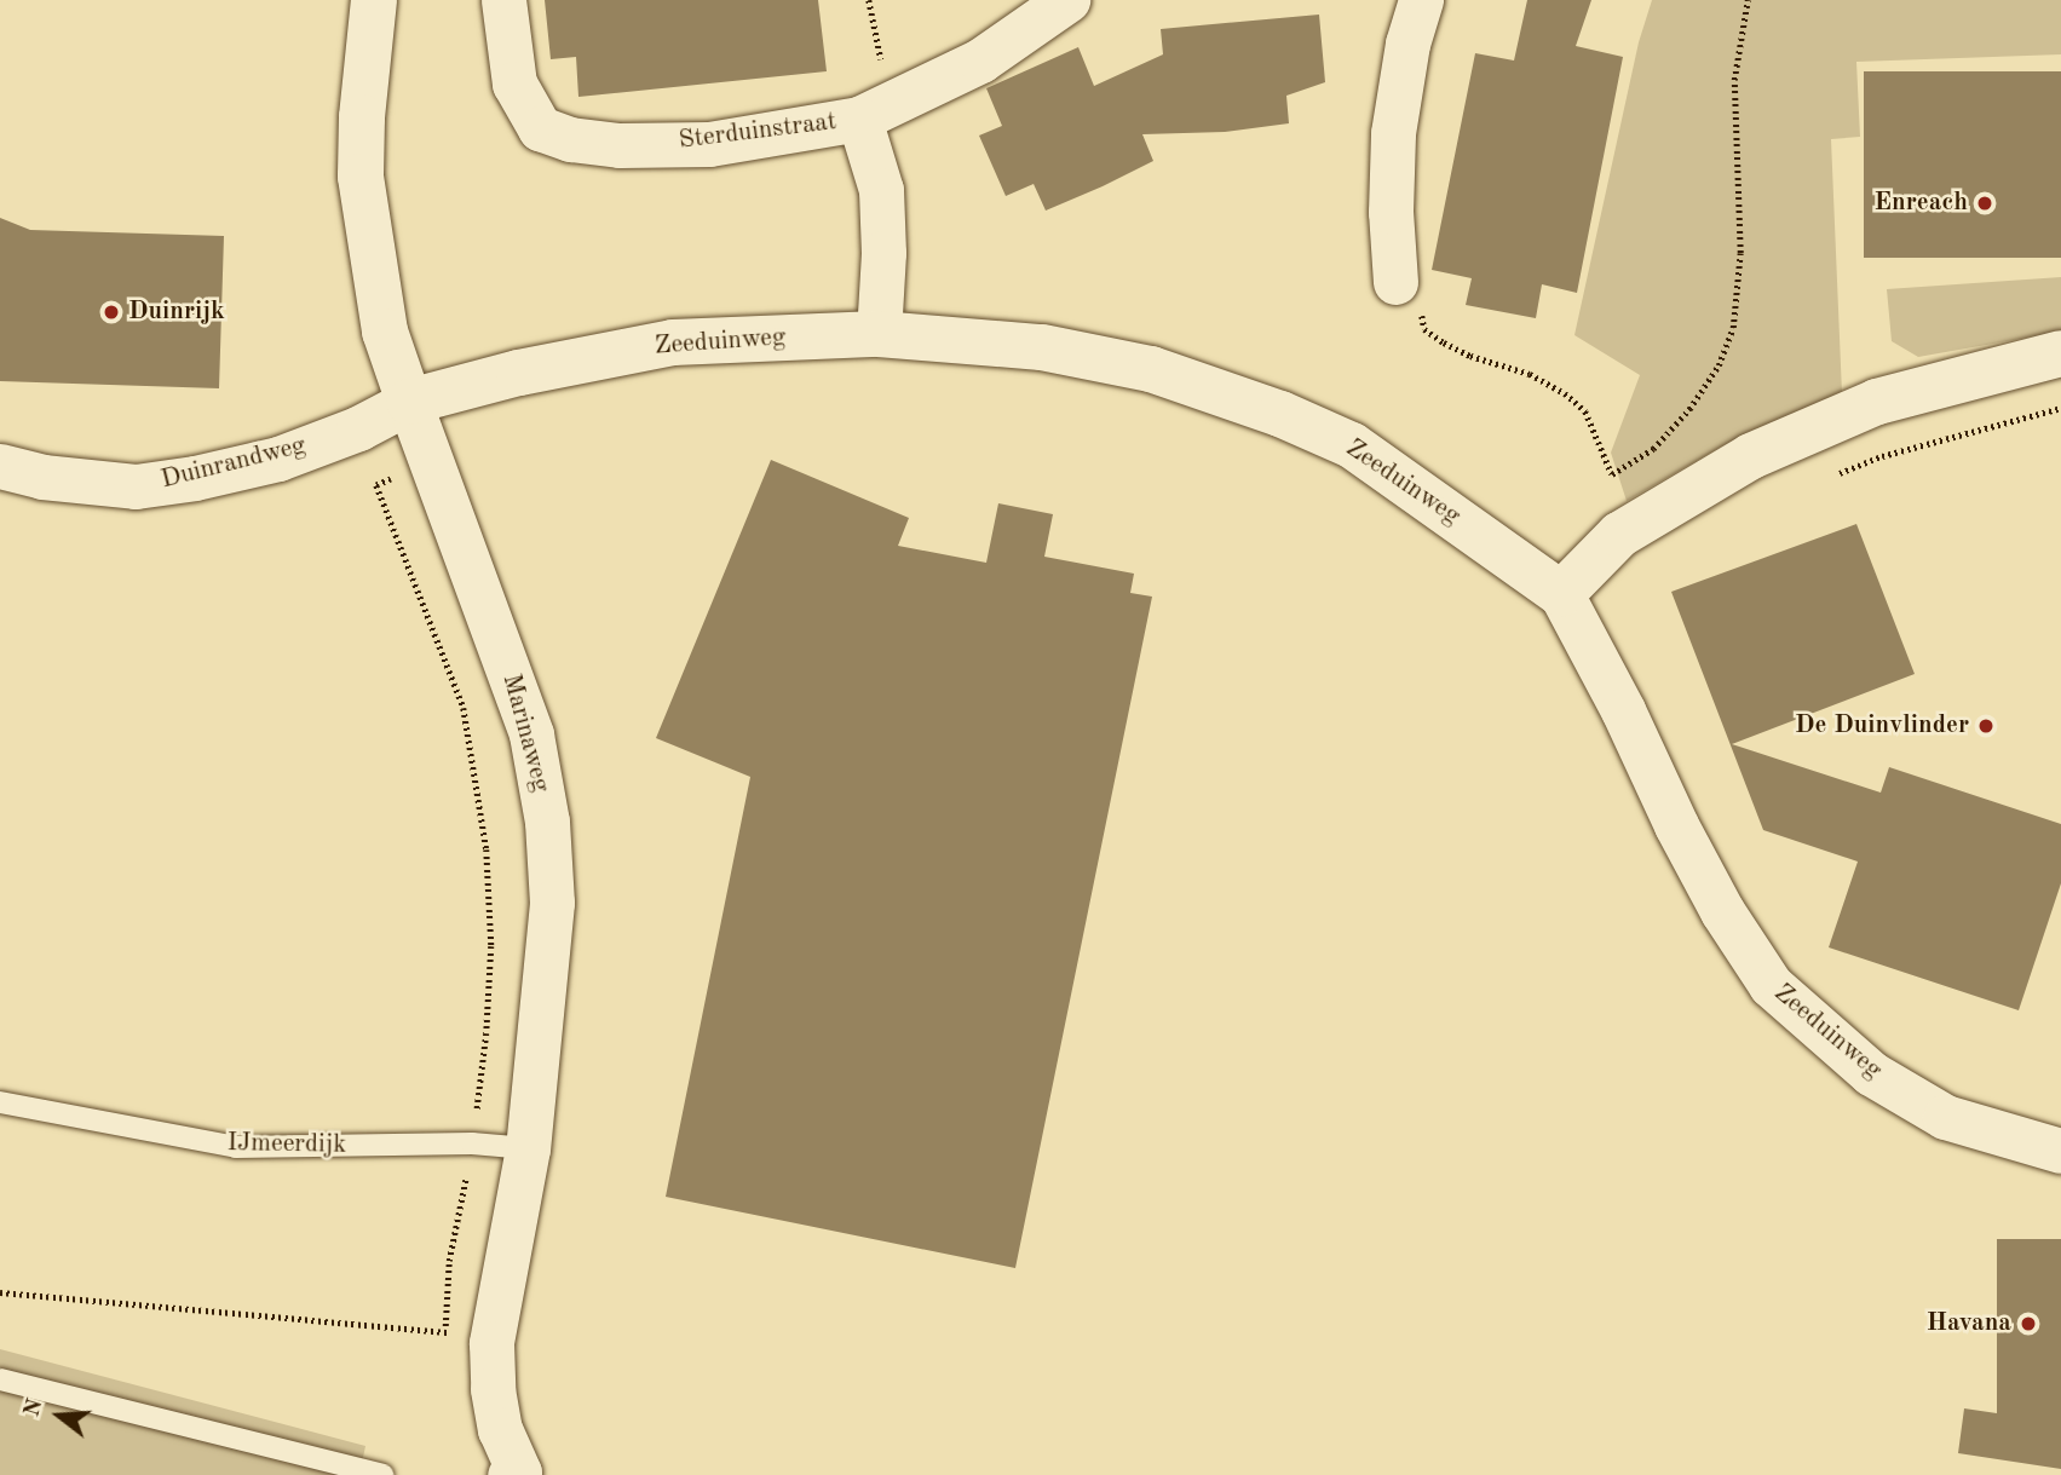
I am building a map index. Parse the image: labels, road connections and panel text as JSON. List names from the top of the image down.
{
  "streets": {
    "street": [
      "Sterduinstraat",
      "Zeeduinweg",
      "Duinrandweg",
      "Marinaweg"
    ],
    "lane": ["IJmeerdijk"]
  },
  "crossings": [
    ["Sterduinstraat", "Zeeduinweg"],
    ["Zeeduinweg", "Duinrandweg"],
    ["Zeeduinweg", "Marinaweg"],
    ["Duinrandweg", "Marinaweg"],
    ["Marinaweg", "IJmeerdijk"]
  ],
  "places": [
    "Enreach",
    "Duinrijk",
    "De Duinvlinder",
    "Havana"
  ],
  "north": "left"
}
